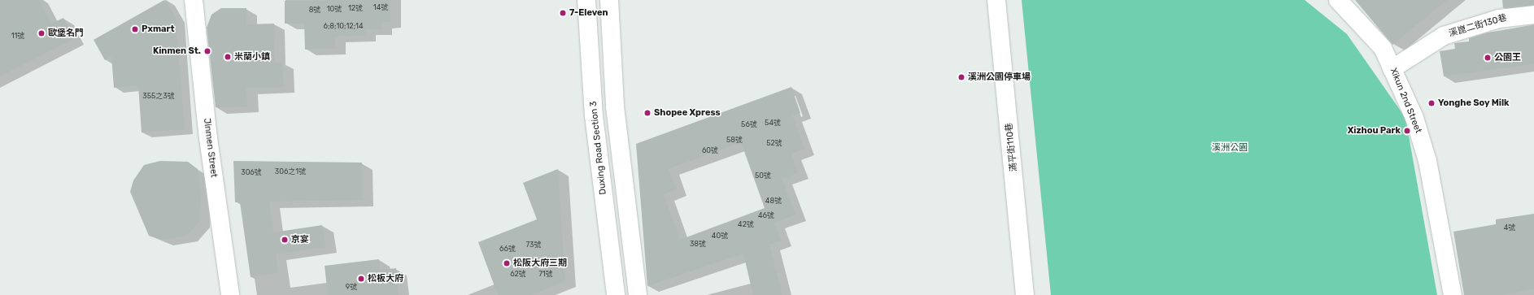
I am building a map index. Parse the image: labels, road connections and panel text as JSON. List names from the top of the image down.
{
  "streets": {
    "street": [
      "溪崑二街130巷",
      "Xikun 2nd Street",
      "滿平街110巷",
      "Jinmen Street",
      "Duxing Road Section 3"
    ]
  },
  "crossings": [
    ["溪崑二街130巷", "Xikun 2nd Street"]
  ],
  "parks": ["溪洲公園"],
  "places": [
    "7-Eleven",
    "Pxmart",
    "歐堡名門",
    "Kinmen St.",
    "米蘭小鎮",
    "公園王",
    "溪洲公園停車場",
    "Yonghe Soy Milk",
    "Shopee Xpress",
    "Xizhou Park",
    "京宴",
    "松阪大府三期",
    "松板大府"
  ],
  "house_numbers": [
    "14號",
    "12號",
    "10號",
    "8號",
    "6;8;10;12;14",
    "11號",
    "355之3號",
    "54號",
    "56號",
    "58號",
    "52號",
    "60號",
    "306之1號",
    "306號",
    "50號",
    "48號",
    "46號",
    "42號",
    "4號",
    "40號",
    "38號",
    "73號",
    "66號",
    "62號",
    "71號",
    "9號"
  ]
}
